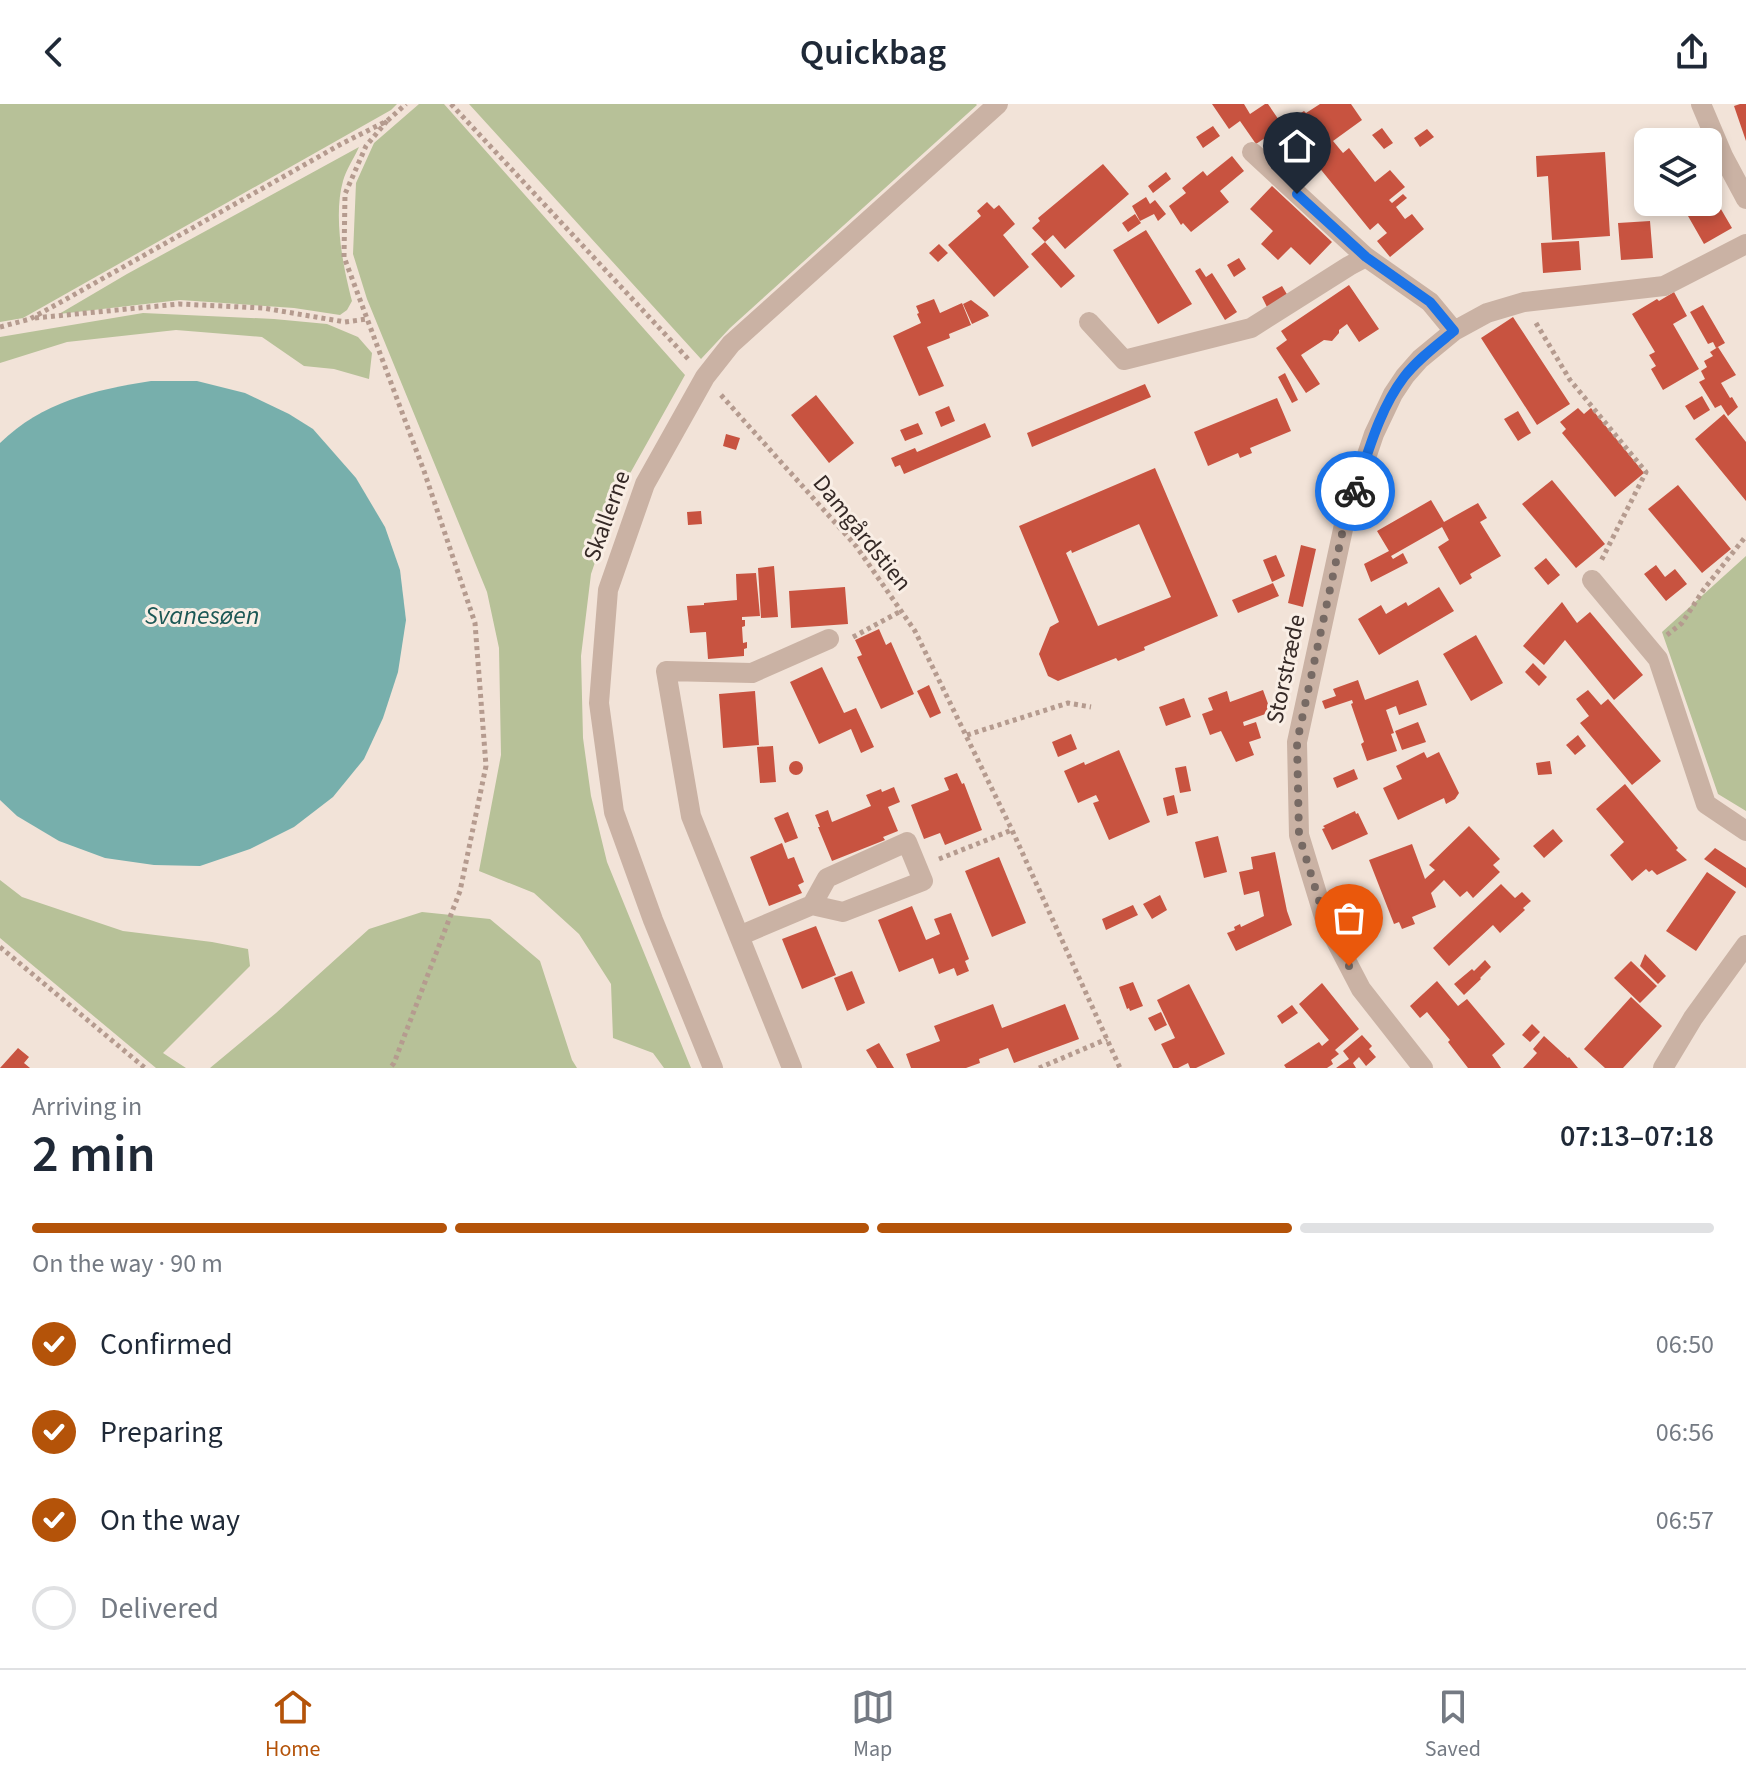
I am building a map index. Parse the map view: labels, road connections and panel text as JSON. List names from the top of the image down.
{
  "streets": {
    "street": ["Skallerne", "Storstræde"],
    "path": ["Damgårdstien"]
  },
  "crossings": [
    ["Skallerne", "Damgårdstien"]
  ],
  "water": ["Svanesøen"],
  "page": {
    "header": "Quickbag",
    "heading": ["2 min", "Arriving in", "07:13–07:18"],
    "bar": "On the way · 90 m",
    "list": [
      ["Confirmed", "06:50"],
      ["Preparing", "06:56"],
      ["On the way", "06:57"],
      "Delivered"
    ],
    "tabs": ["Home", "Map", "Saved"]
  }
}
